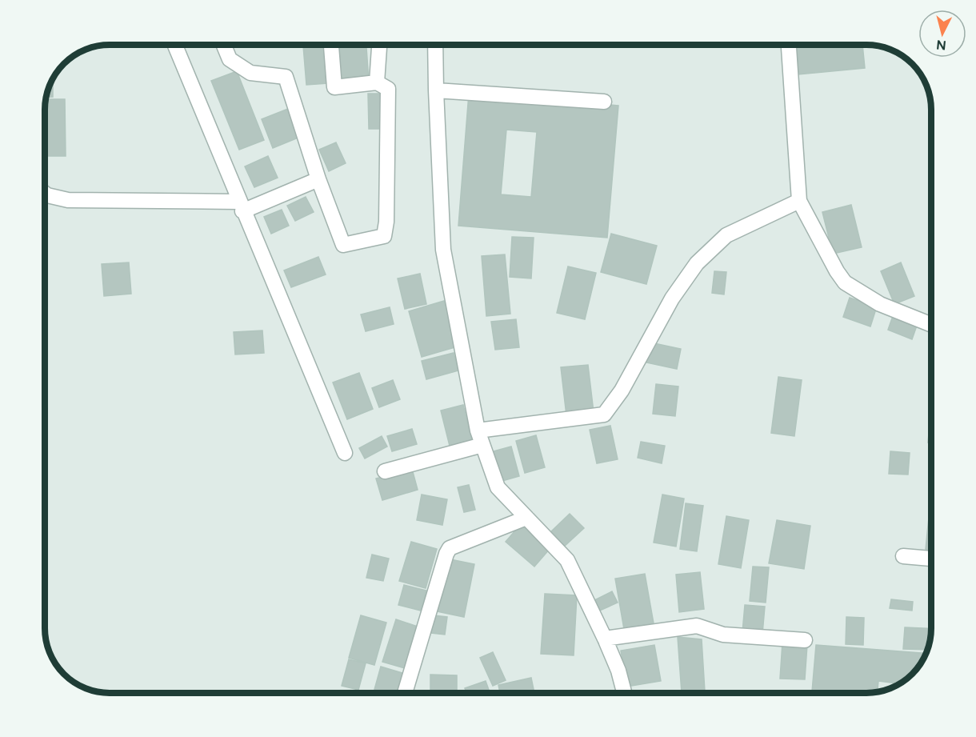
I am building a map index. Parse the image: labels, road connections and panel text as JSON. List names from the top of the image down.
{
  "north": "bottom"
}
